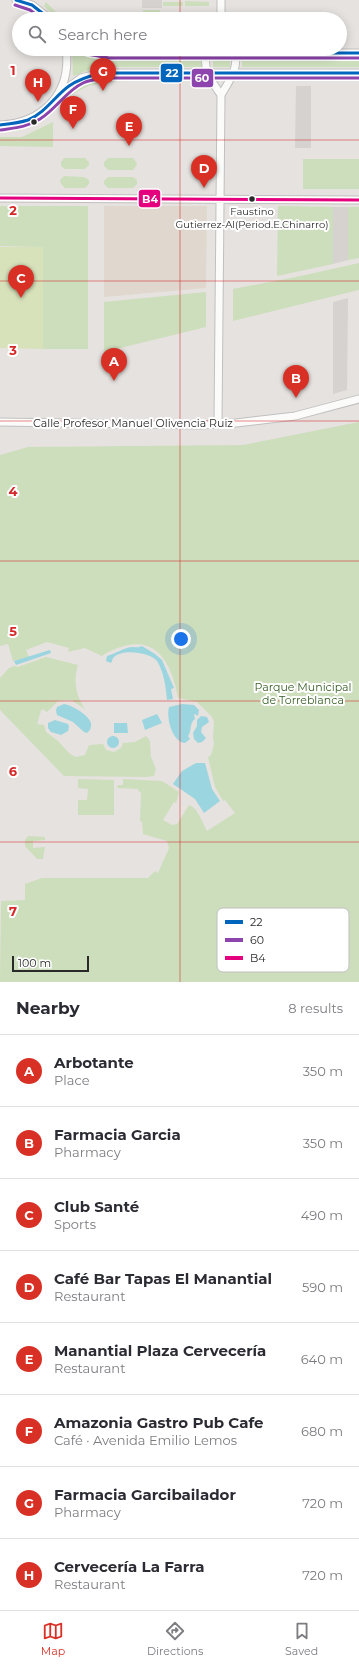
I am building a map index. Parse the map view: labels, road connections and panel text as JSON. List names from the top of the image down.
{
  "streets": {
    "street": ["Calle Profesor Manuel Olivencia Ruiz"]
  },
  "parks": ["Parque Municipal de Torreblanca"],
  "places": ["Faustino Gutierrez-Al(Period.E.Chinarro)"],
  "lines": ["transit line 22", "transit line 60", "transit line B4"],
  "legend": ["22", "60", "B4"],
  "scale_bar": "100 m",
  "page": {
    "search": "Search here",
    "pins": [
      "G",
      "H",
      "F",
      "E",
      "D",
      "C",
      "A",
      "B"
    ],
    "scale": "100 m",
    "heading": ["Nearby", "8 results"],
    "list": [
      {
        "mark": "A",
        "name": "Arbotante",
        "note": "Place",
        "value": "350 m"
      },
      {
        "mark": "B",
        "name": "Farmacia Garcia",
        "note": "Pharmacy",
        "value": "350 m"
      },
      {
        "mark": "C",
        "name": "Club Santé",
        "note": "Sports",
        "value": "490 m"
      },
      {
        "mark": "D",
        "name": "Café Bar Tapas El Manantial",
        "note": "Restaurant",
        "value": "590 m"
      },
      {
        "mark": "E",
        "name": "Manantial Plaza Cervecería",
        "note": "Restaurant",
        "value": "640 m"
      },
      {
        "mark": "F",
        "name": "Amazonia Gastro Pub Cafe",
        "note": "Café · Avenida Emilio Lemos",
        "value": "680 m"
      },
      {
        "mark": "G",
        "name": "Farmacia Garcibailador",
        "note": "Pharmacy",
        "value": "720 m"
      },
      {
        "mark": "H",
        "name": "Cervecería La Farra",
        "note": "Restaurant",
        "value": "720 m"
      }
    ],
    "nav": ["Map", "Directions", "Saved"]
  },
  "grid": {
    "rows": [
      "1",
      "2",
      "3",
      "4",
      "5",
      "6",
      "7"
    ]
  }
}
